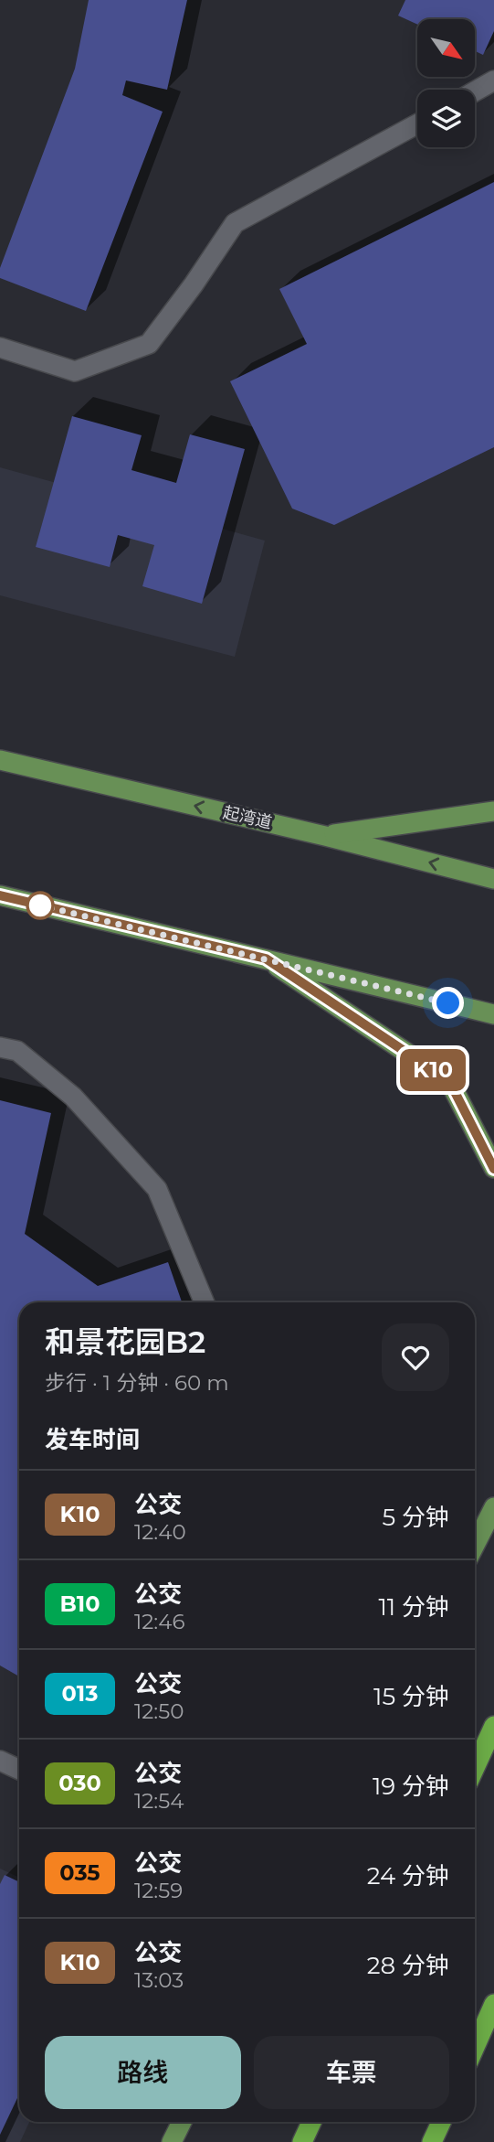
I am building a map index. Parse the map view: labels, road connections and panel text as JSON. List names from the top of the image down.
{
  "streets": {
    "main road": ["起湾道"]
  },
  "lines": ["bus line K10"],
  "north": "bottom right",
  "page": {
    "on_map": "K10",
    "heading": [
      ["和景花园B2", "步行 · 1 分钟 · 60 m"],
      "发车时间"
    ],
    "list": [
      {
        "mark": "K10",
        "name": "公交",
        "note": "12:40",
        "value": "5 分钟"
      },
      {
        "mark": "B10",
        "name": "公交",
        "note": "12:46",
        "value": "11 分钟"
      },
      {
        "mark": "013",
        "name": "公交",
        "note": "12:50",
        "value": "15 分钟"
      },
      {
        "mark": "030",
        "name": "公交",
        "note": "12:54",
        "value": "19 分钟"
      },
      {
        "mark": "035",
        "name": "公交",
        "note": "12:59",
        "value": "24 分钟"
      },
      {
        "mark": "K10",
        "name": "公交",
        "note": "13:03",
        "value": "28 分钟"
      }
    ],
    "buttons": ["路线", "车票"]
  }
}
